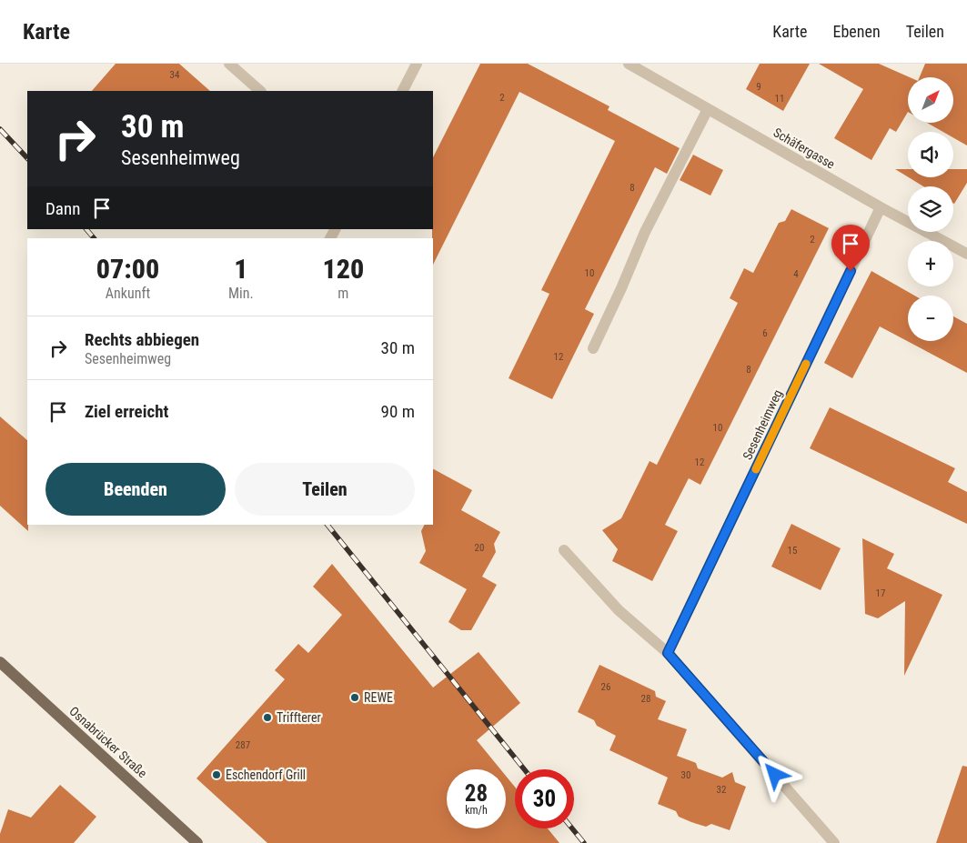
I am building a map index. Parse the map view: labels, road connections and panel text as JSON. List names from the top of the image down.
{
  "streets": {
    "main road": ["Osnabrücker Straße"],
    "street": ["Schäfergasse", "Sesenheimweg"]
  },
  "crossings": [
    ["Schäfergasse", "Sesenheimweg"]
  ],
  "places": ["REWE", "Triffterer", "Eschendorf Grill"],
  "house_numbers": [
    "34",
    "9",
    "2",
    "11",
    "8",
    "2",
    "10",
    "4",
    "6",
    "12",
    "8",
    "10",
    "12",
    "20",
    "15",
    "17",
    "26",
    "28",
    "287",
    "30",
    "32"
  ],
  "north": "top right",
  "page": {
    "header": "Karte",
    "nav": ["Karte", "Ebenen", "Teilen"],
    "map_buttons": ["+", "−"],
    "turn": ["30 m", "Sesenheimweg"],
    "then": "Dann",
    "eta": [
      "07:00",
      "Ankunft",
      "1",
      "Min.",
      "120",
      "m"
    ],
    "list": [
      {
        "name": "Rechts abbiegen",
        "note": "Sesenheimweg",
        "value": "30 m"
      },
      {
        "name": "Ziel erreicht",
        "value": "90 m"
      }
    ],
    "buttons": ["Beenden", "Teilen"],
    "speed": "28 km/h",
    "limit": "30"
  }
}
